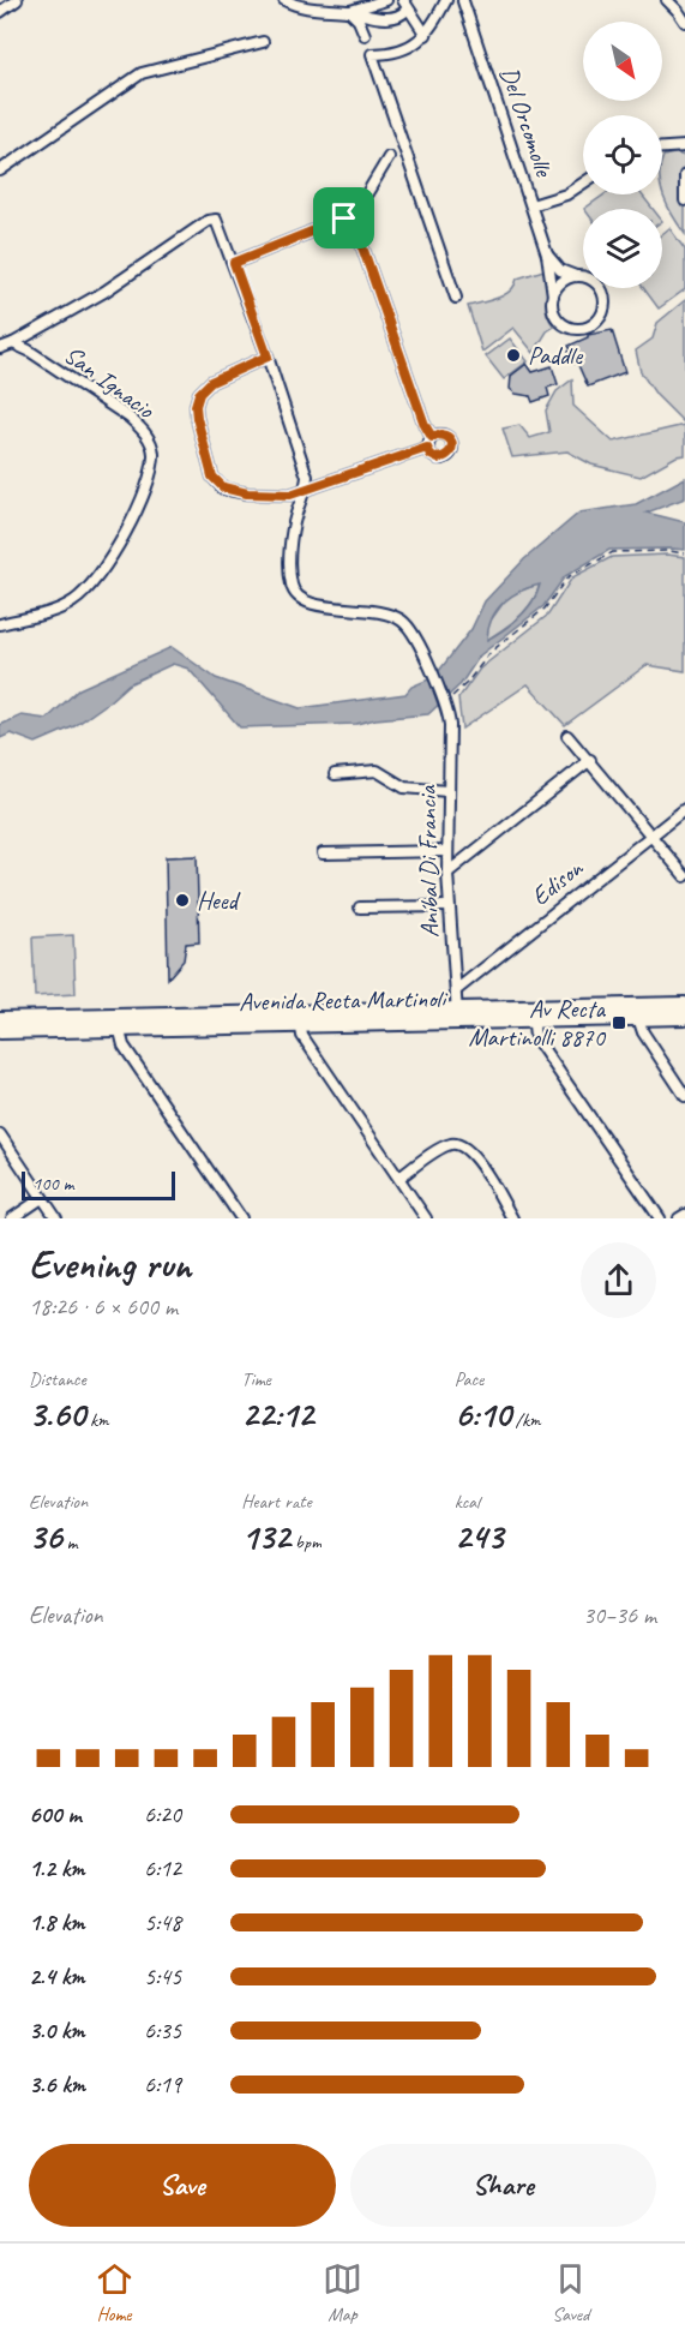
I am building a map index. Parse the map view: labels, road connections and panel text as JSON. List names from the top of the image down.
{
  "streets": {
    "main road": ["Avenida Recta Martinoli"],
    "street": [
      "Del Orcomolle",
      "San Ignacio",
      "Aníbal Di Francia",
      "Edison"
    ]
  },
  "crossings": [
    ["Aníbal Di Francia", "Edison"],
    ["Aníbal Di Francia", "Avenida Recta Martinoli"]
  ],
  "places": {
    "other": ["Paddle", "Heed"],
    "transit": ["Av Recta Martinolli 8870"]
  },
  "scale_bar": "100 m",
  "north": "bottom right",
  "page": {
    "scale": "100 m",
    "heading": ["Evening run", "18:26 · 6 × 600 m"],
    "stats": [
      ["Distance", "3.60 km"],
      ["Time", "22:12"],
      ["Pace", "6:10 /km"],
      ["Elevation", "36 m"],
      ["Heart rate", "132 bpm"],
      ["kcal", "243"]
    ],
    "chart": ["Elevation", "30–36 m"],
    "list": [
      {
        "name": "600 m",
        "note": "6:20"
      },
      {
        "name": "1.2 km",
        "note": "6:12"
      },
      {
        "name": "1.8 km",
        "note": "5:48"
      },
      {
        "name": "2.4 km",
        "note": "5:45"
      },
      {
        "name": "3.0 km",
        "note": "6:35"
      },
      {
        "name": "3.6 km",
        "note": "6:19"
      }
    ],
    "buttons": ["Save", "Share"],
    "tabs": ["Home", "Map", "Saved"]
  }
}
